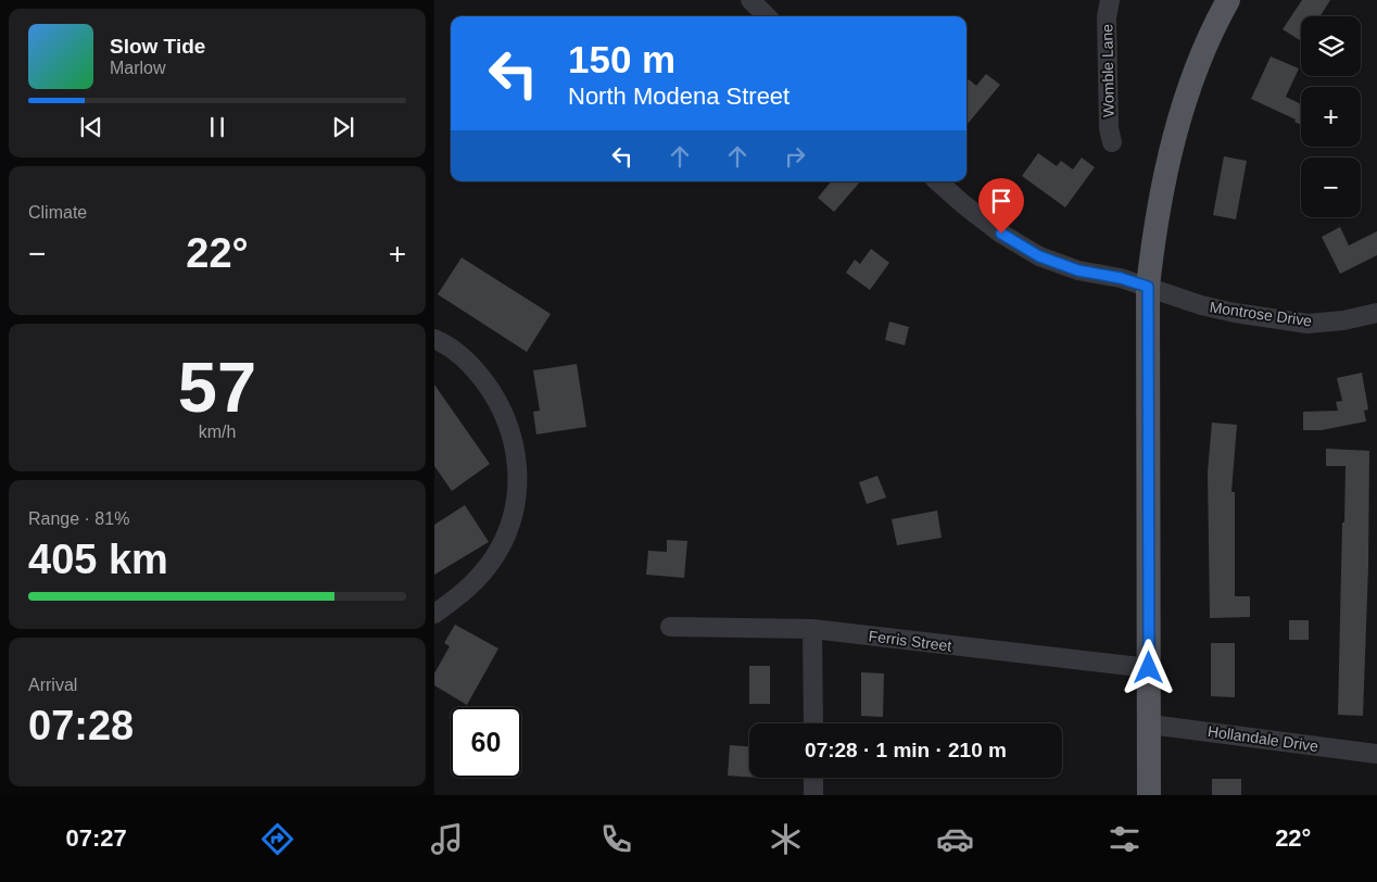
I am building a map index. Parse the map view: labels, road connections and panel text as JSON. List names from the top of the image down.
{
  "streets": {
    "street": [
      "Womble Lane",
      "Montrose Drive",
      "Ferris Street",
      "Hollandale Drive"
    ]
  },
  "page": {
    "map_buttons": ["+", "−"],
    "turn": ["150 m", "North Modena Street"],
    "song": ["Slow Tide", "Marlow"],
    "tile": [
      "Climate",
      ["57", "km/h"],
      ["Range · 81%", "405 km"],
      ["Arrival", "07:28"]
    ],
    "heat": ["−", "22°", "+"],
    "limit": "60",
    "trip": "07:28 · 1 min · 210 m",
    "tabs": ["07:27", "22°"]
  }
}
